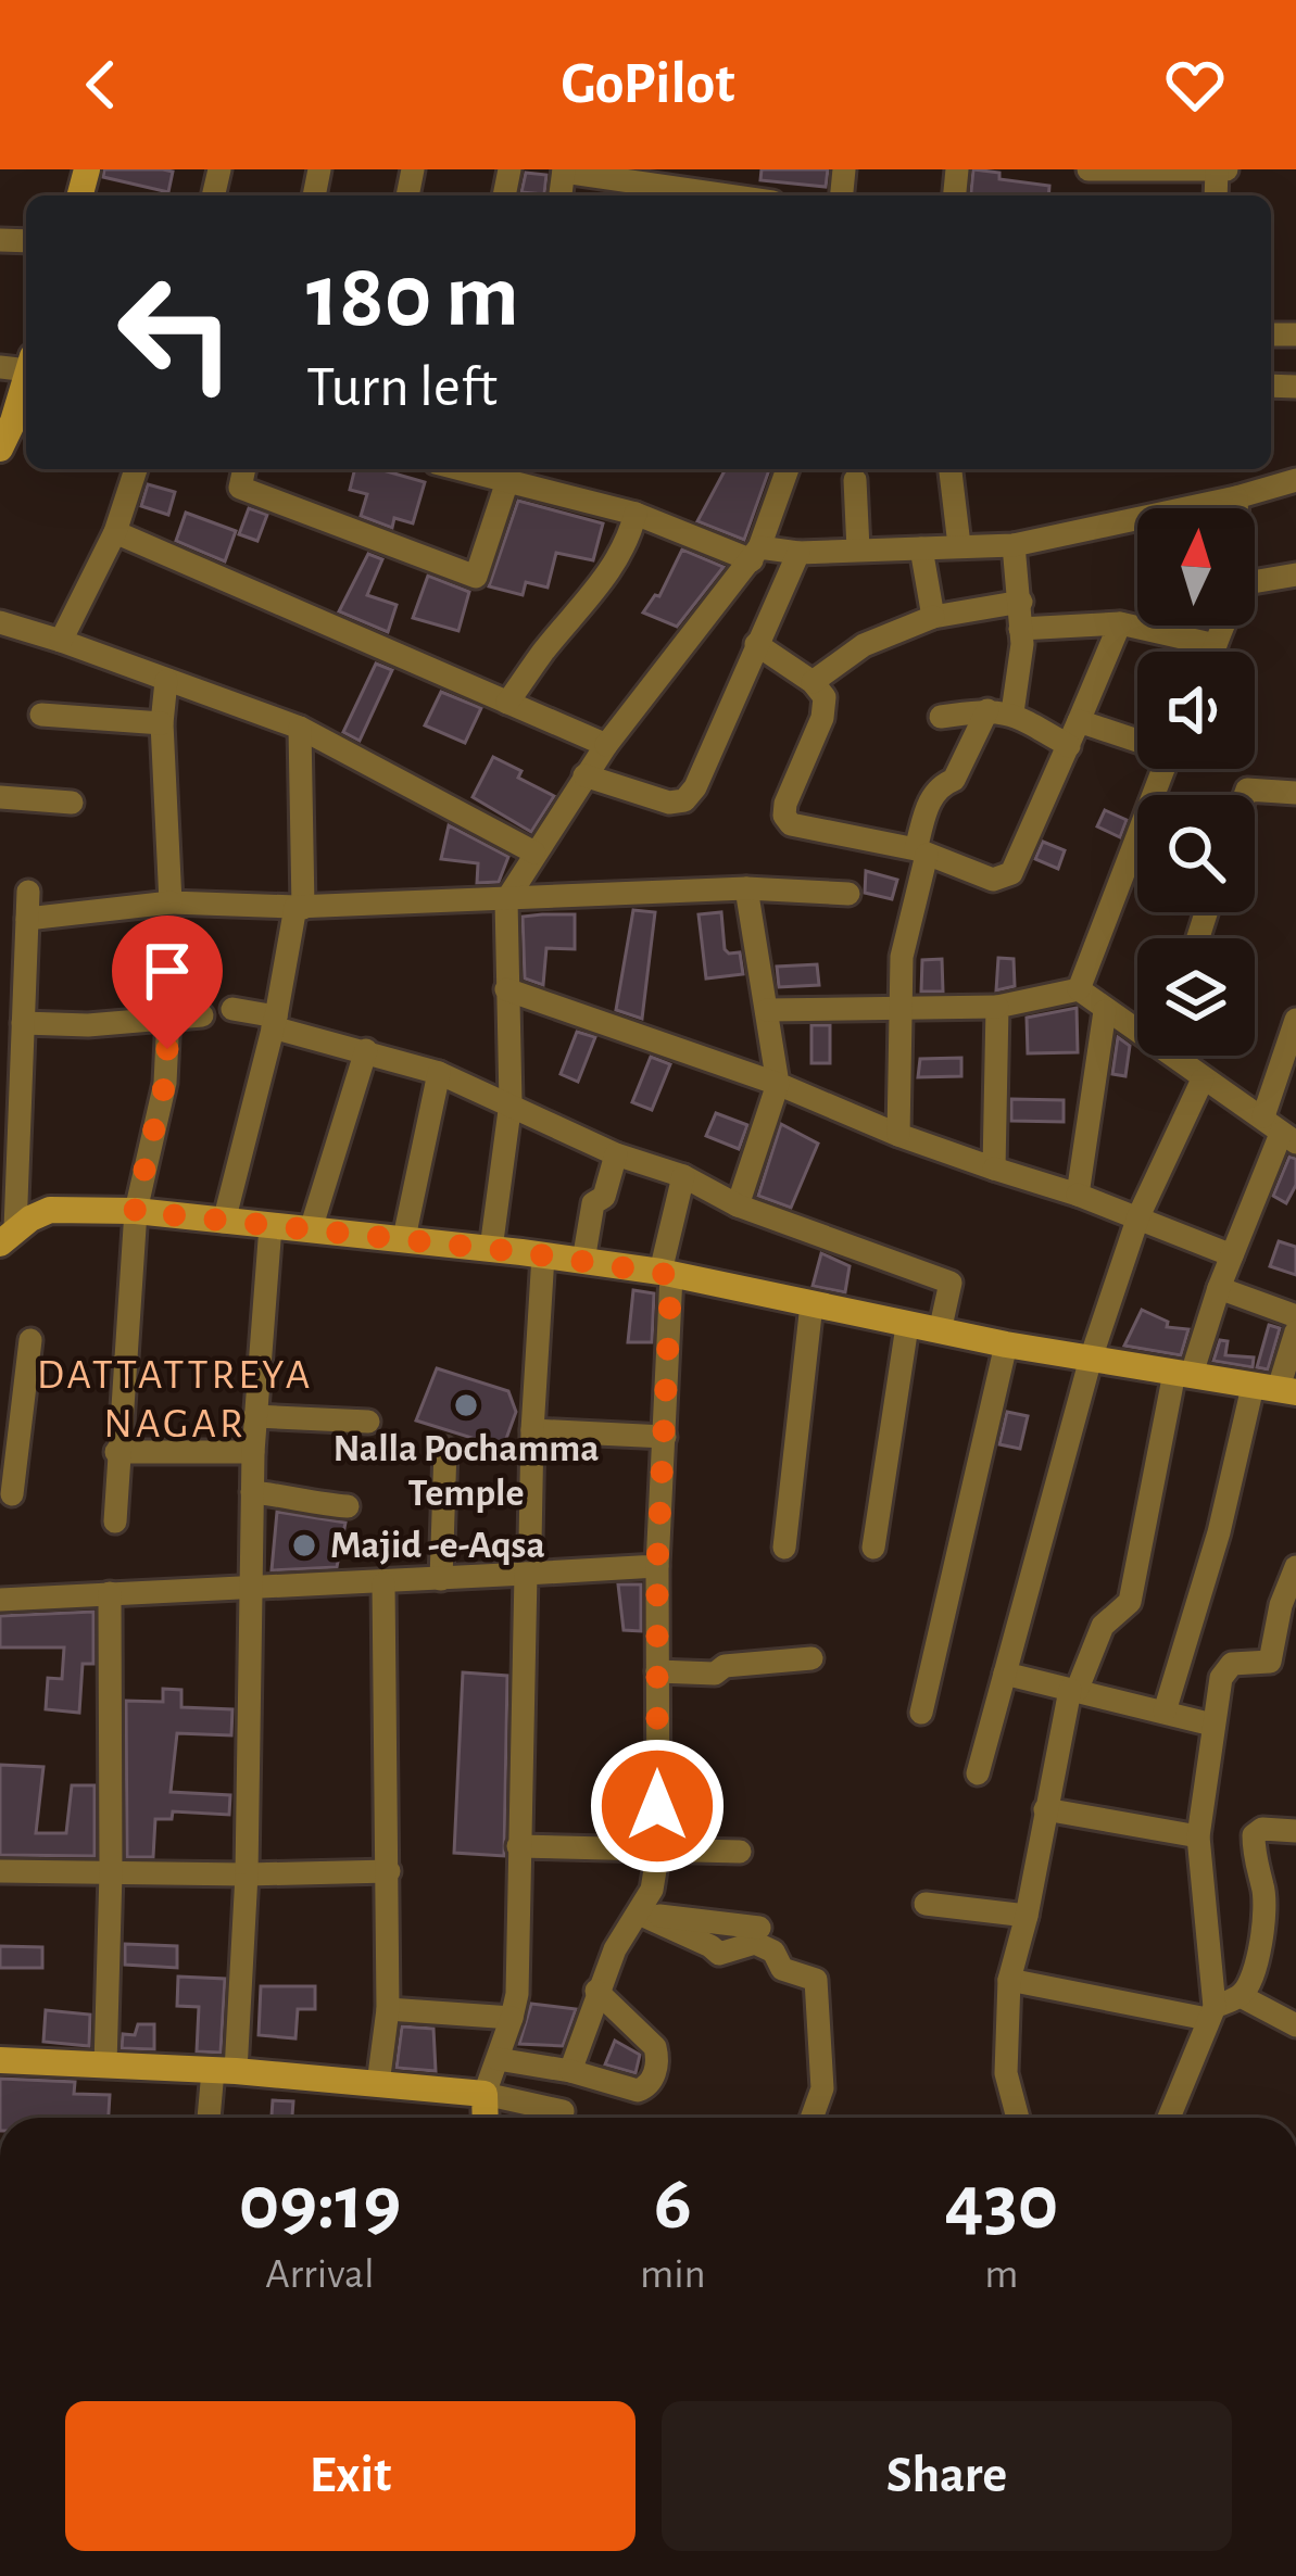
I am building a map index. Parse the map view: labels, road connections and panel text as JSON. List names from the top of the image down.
{
  "districts": ["DATTATTREYA NAGAR"],
  "places": ["Nalla Pochamma Temple", "Majid -e-Aqsa"],
  "north": "top",
  "page": {
    "header": "GoPilot",
    "turn": ["180 m", "Turn left"],
    "eta": [
      "09:19",
      "Arrival",
      "6",
      "min",
      "430",
      "m"
    ],
    "buttons": ["Exit", "Share"]
  }
}
